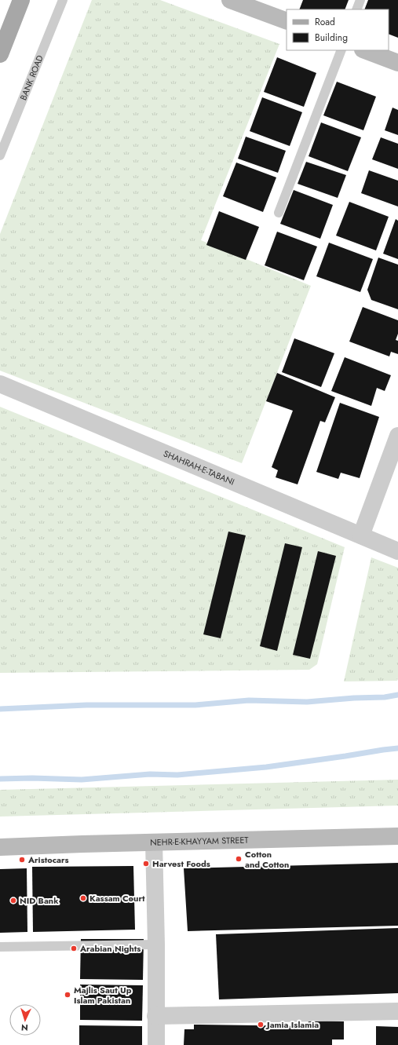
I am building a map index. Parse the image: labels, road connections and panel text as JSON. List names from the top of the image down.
{
  "streets": {
    "street": ["SHAHRAH-E-TABANI", "NEHR-E-KHAYYAM STREET"],
    "lane": ["BANK ROAD"]
  },
  "places": [
    "Cotton and Cotton",
    "Aristocars",
    "Harvest Foods",
    "Kassam Court",
    "NID Bank",
    "Arabian Nights",
    "Majlis Saut Up Islam Pakistan",
    "Jamia Islamia"
  ],
  "legend": ["Road", "Building"],
  "north": "bottom"
}
